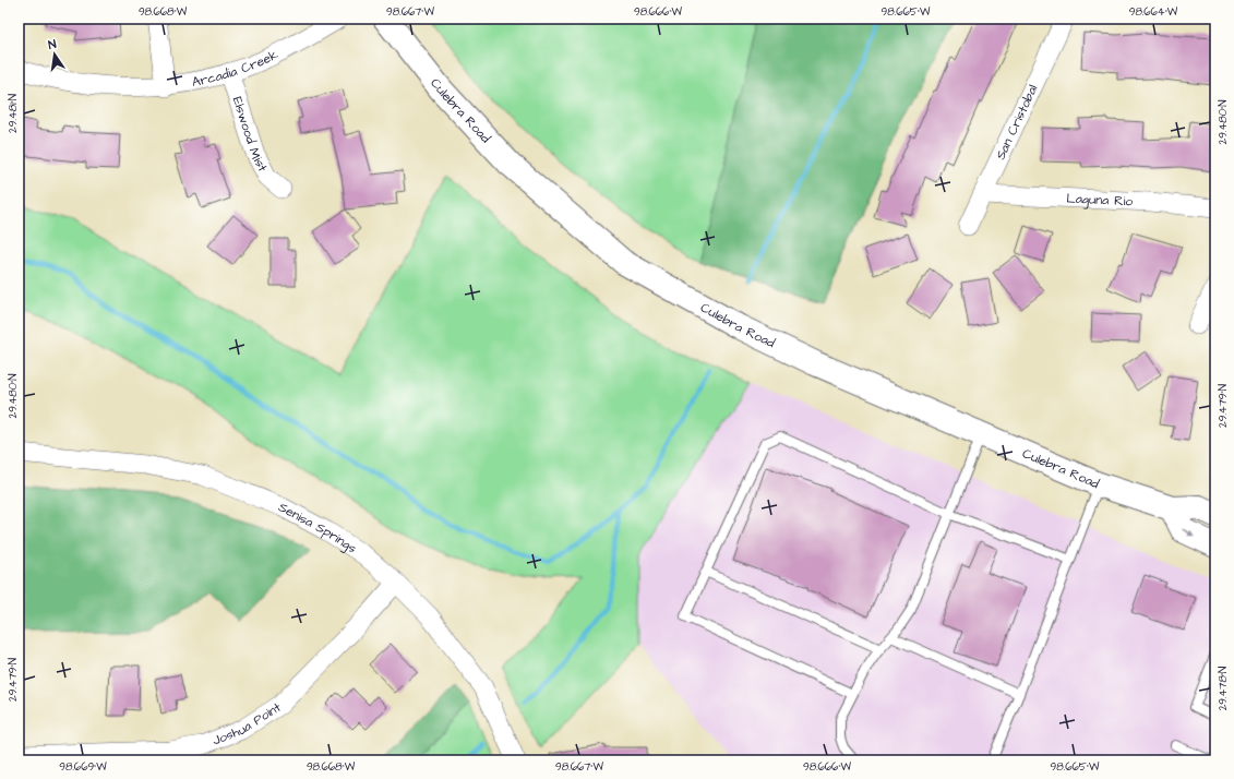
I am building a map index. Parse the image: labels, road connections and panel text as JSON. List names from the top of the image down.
{
  "streets": {
    "main road": ["Culebra Road"],
    "street": [
      "Arcadia Creek",
      "San Cristobal",
      "Elswood Mist",
      "Laguna Rio",
      "Senisa Springs",
      "Joshua Point"
    ]
  },
  "crossings": [
    ["Arcadia Creek", "Elswood Mist"],
    ["San Cristobal", "Laguna Rio"],
    ["Senisa Springs", "Joshua Point"]
  ],
  "north": "top",
  "coordinates": [
    "98.668°W",
    "98.667°W",
    "98.666°W",
    "98.665°W",
    "98.664°W",
    "29.481°N",
    "29.480°N",
    "29.479°N",
    "29.478°N",
    "98.669°W"
  ]
}
